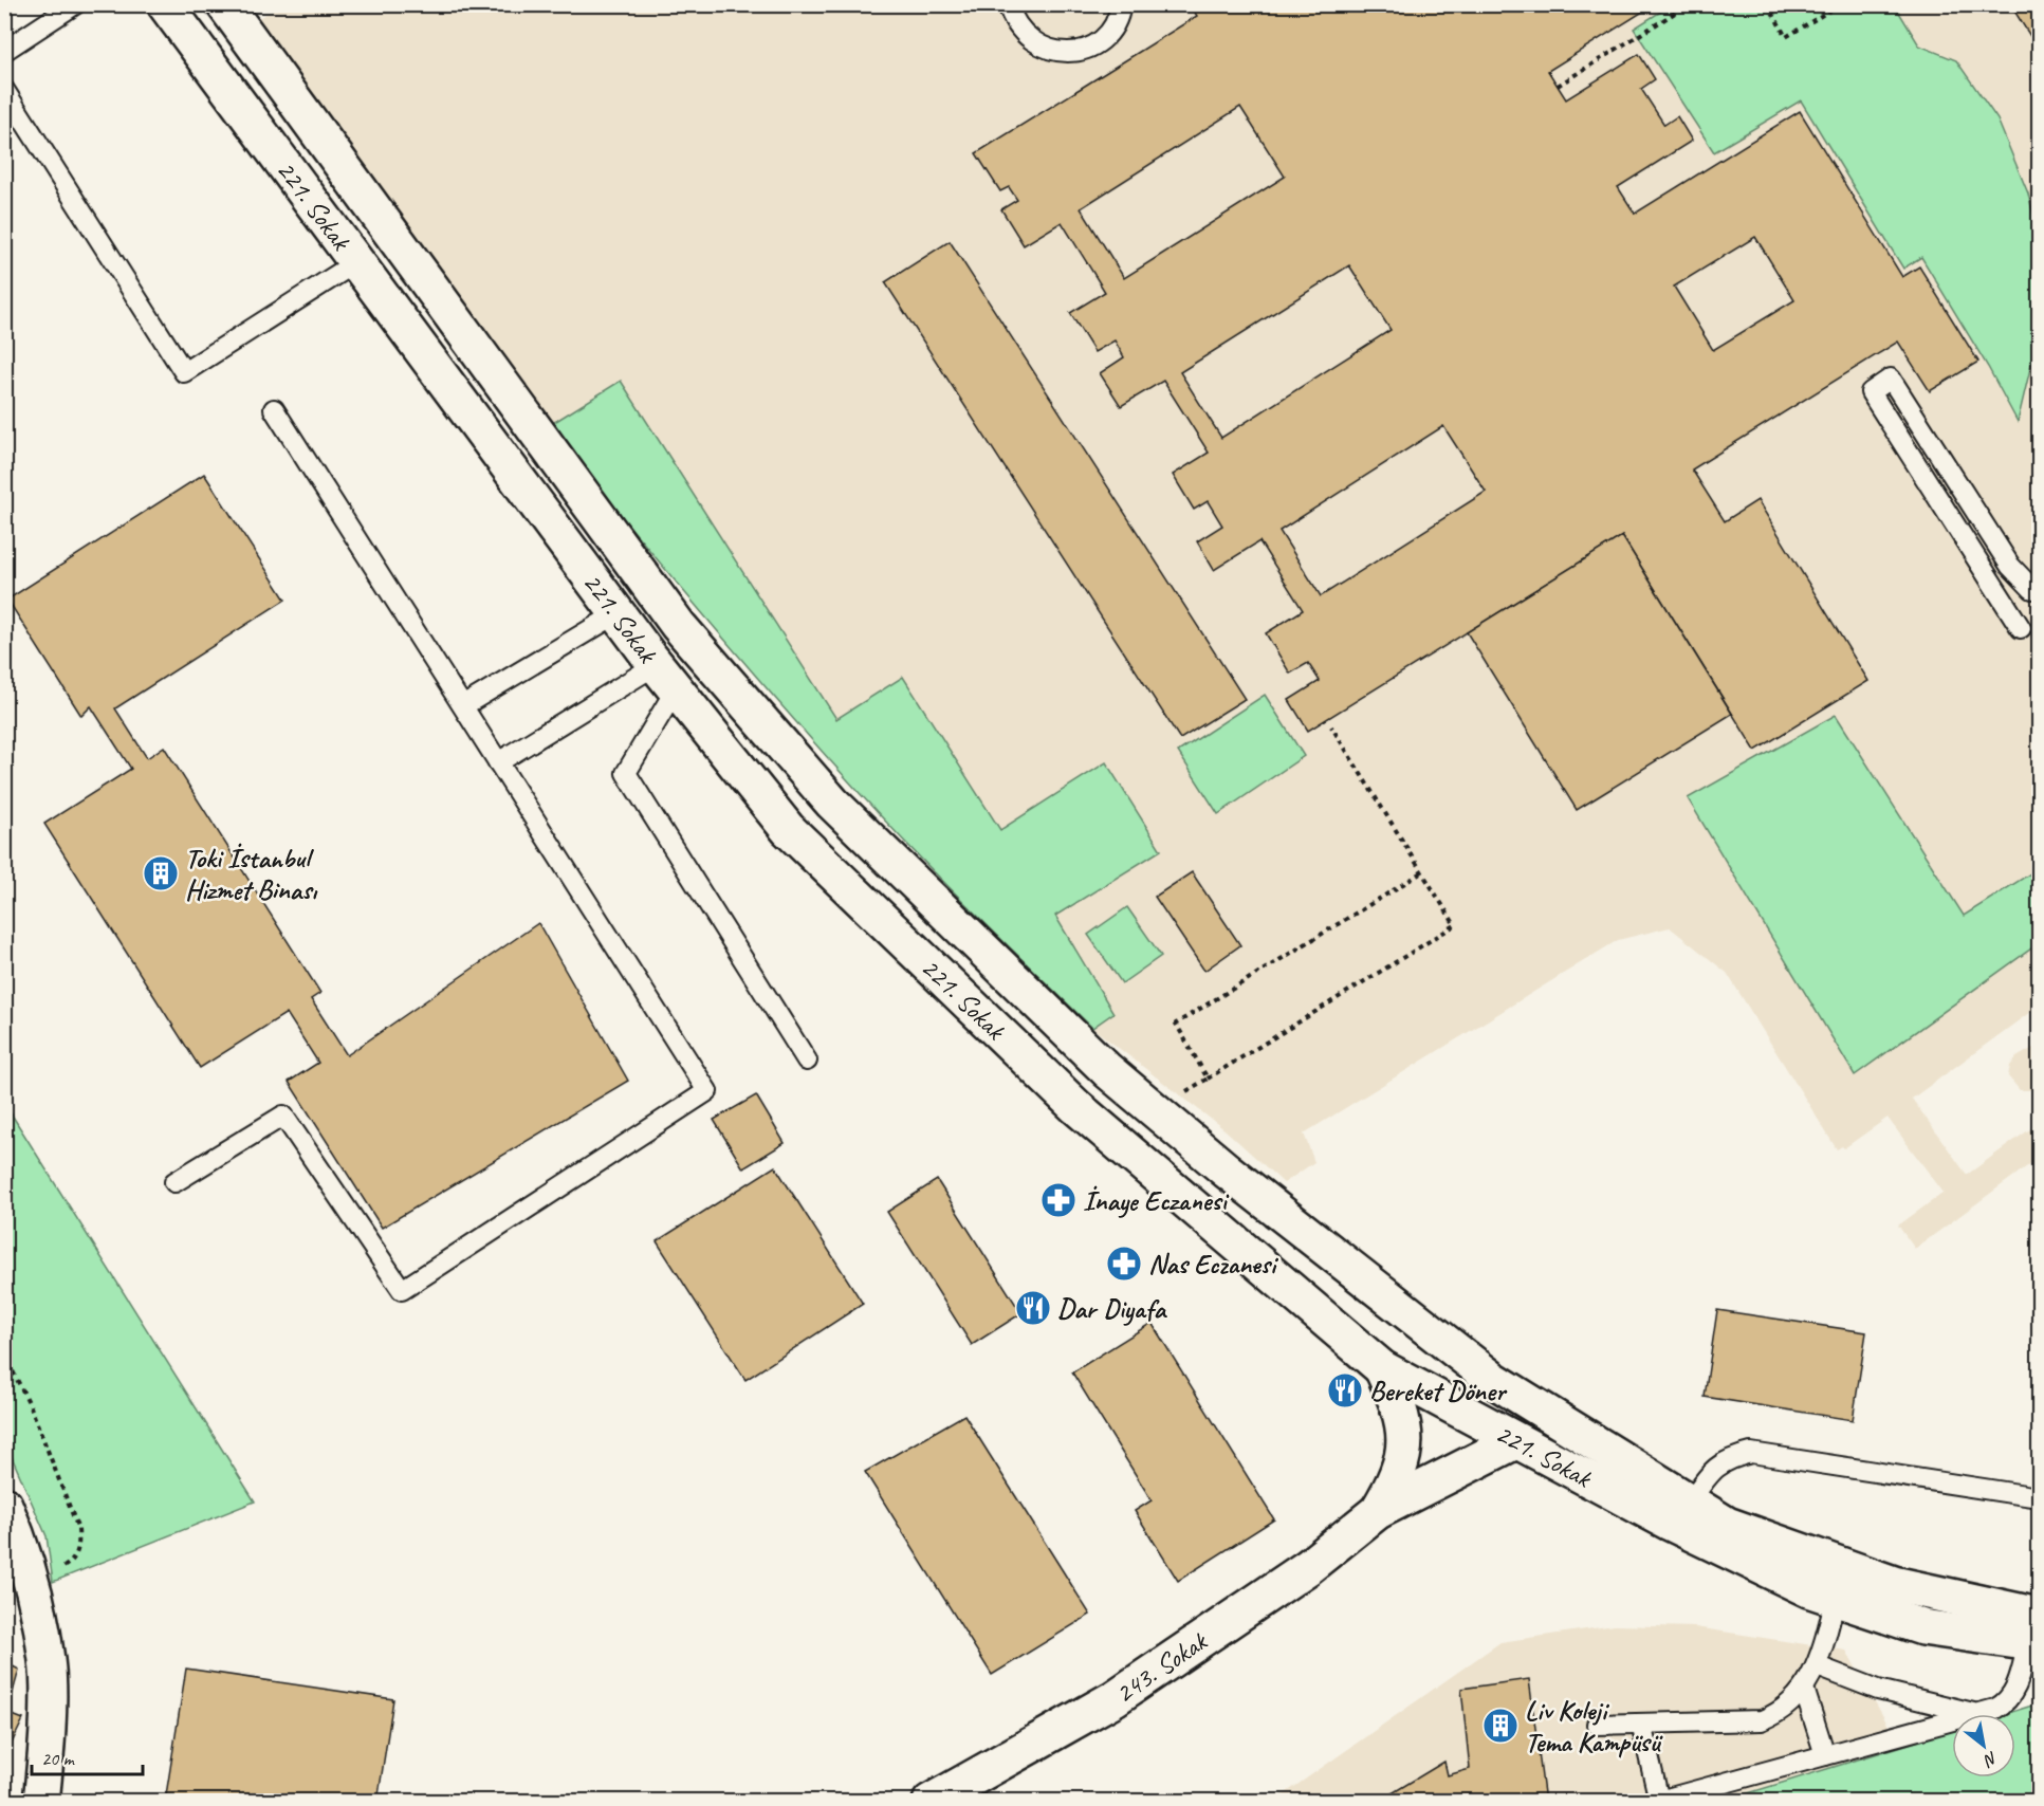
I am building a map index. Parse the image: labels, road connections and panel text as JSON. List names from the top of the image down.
{
  "streets": {
    "street": ["221. Sokak", "243. Sokak"]
  },
  "crossings": [
    ["221. Sokak", "243. Sokak"]
  ],
  "places": {
    "building": ["Toki İstanbul Hizmet Binası", "Liv Koleji Tema Kampüsü"],
    "pharmacy": ["İnaye Eczanesi", "Nas Eczanesi"],
    "restaurant": ["Dar Diyafa", "Bereket Döner"]
  },
  "scale_bar": "20 m",
  "north": "bottom right"
}
